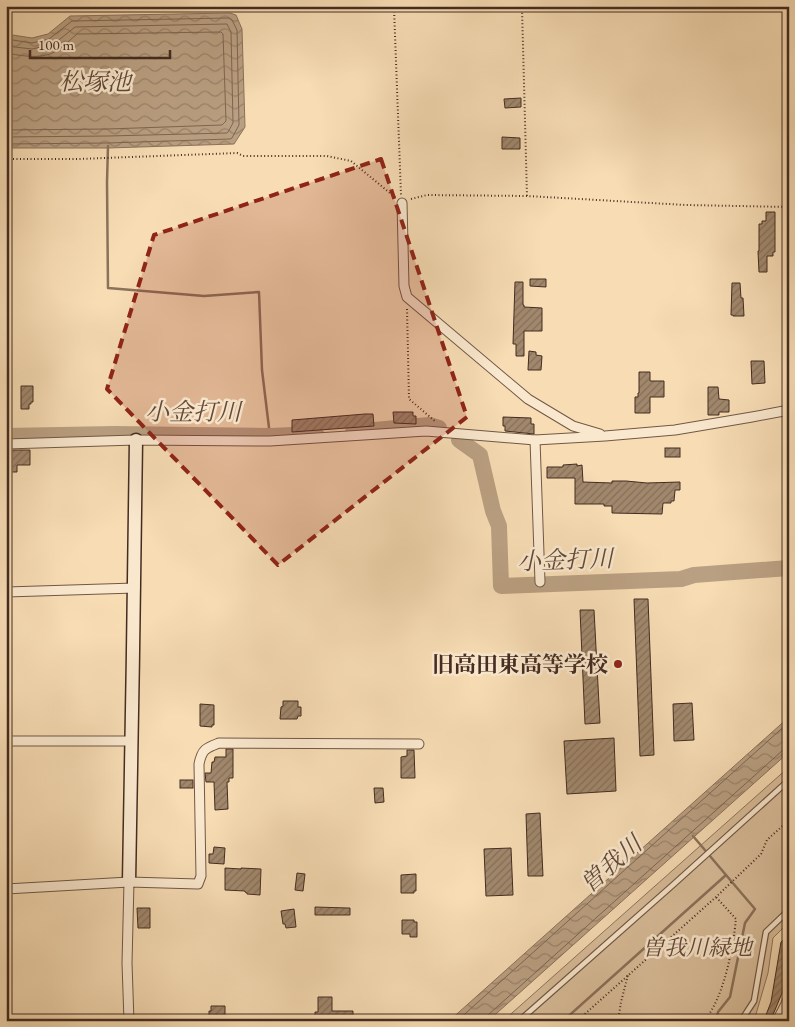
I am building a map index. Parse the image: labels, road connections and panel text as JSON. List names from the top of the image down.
{
  "water": ["松塚池", "小金打川", "曽我川"],
  "parks": ["曽我川緑地"],
  "places": ["旧高田東高等学校"],
  "scale_bar": "100 m"
}
